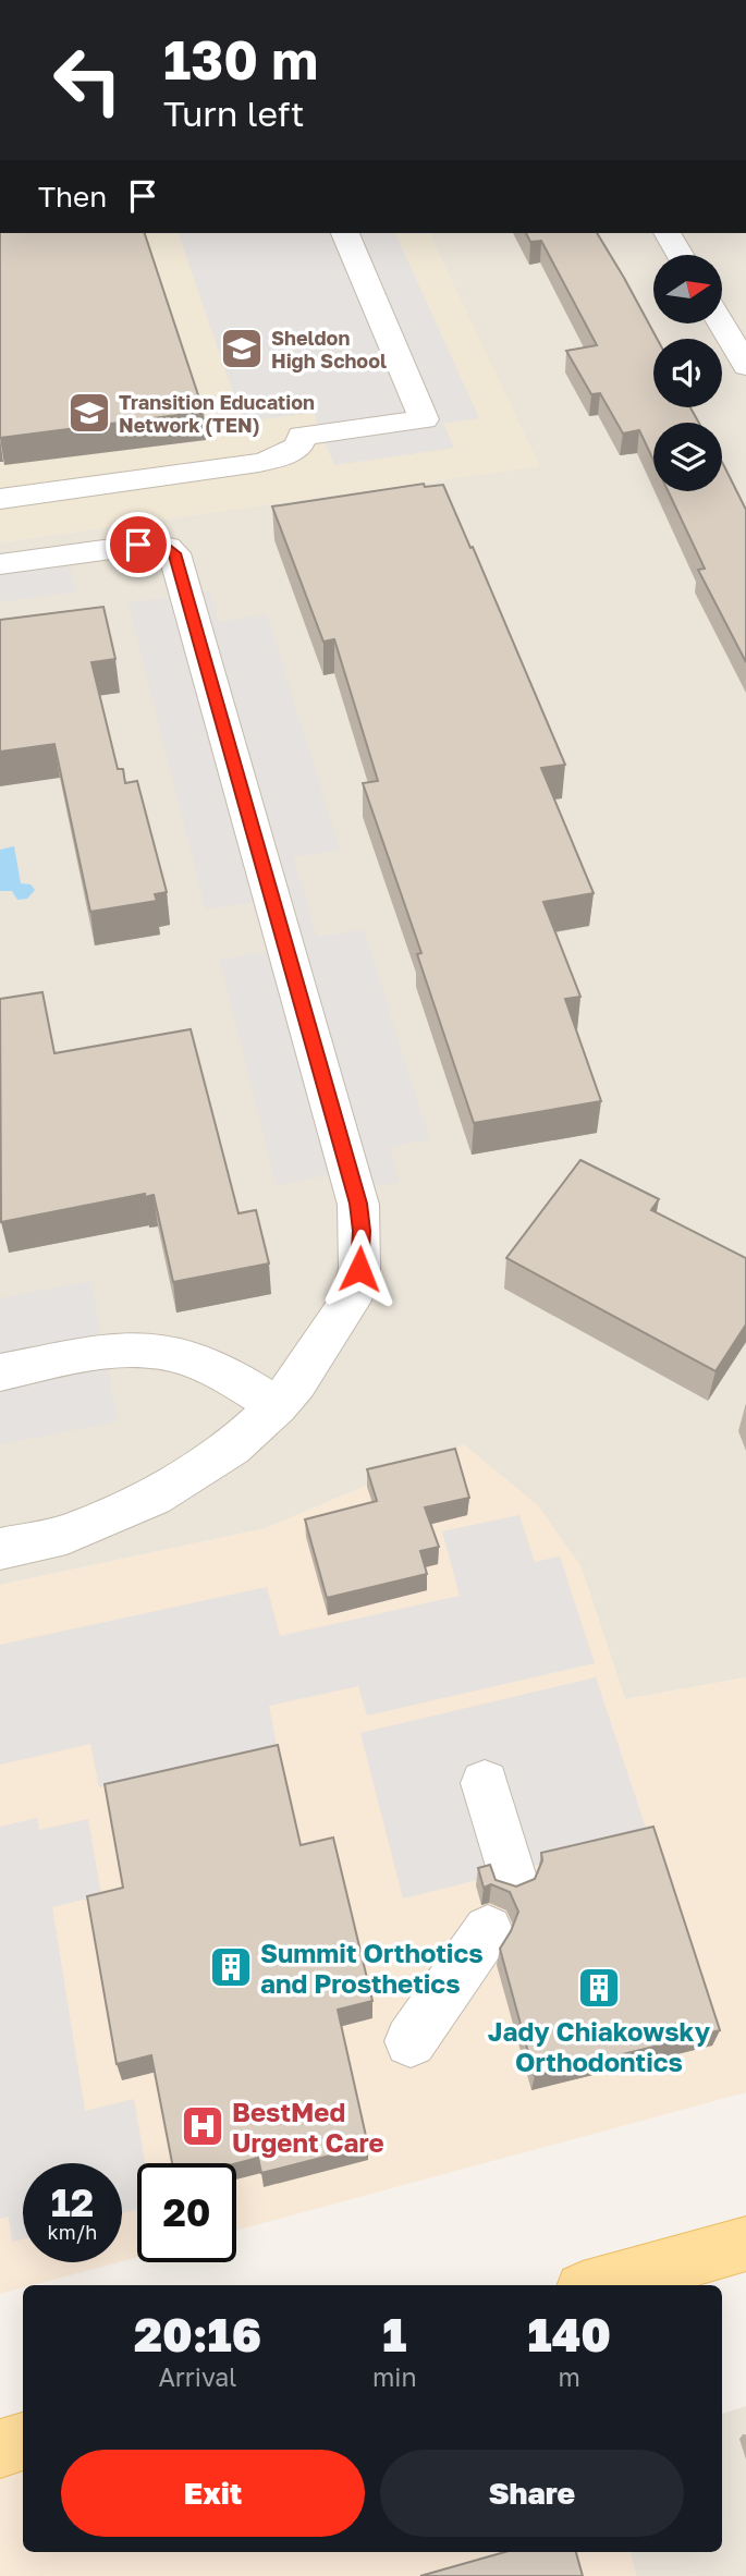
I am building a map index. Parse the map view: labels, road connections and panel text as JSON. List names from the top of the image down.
{
  "places": {
    "school or university": ["Sheldon High School", "Transition Education Network (TEN)"],
    "building": ["Summit Orthotics and Prosthetics", "Jady Chiakowsky Orthodontics"],
    "hospital": ["BestMed Urgent Care"]
  },
  "north": "right",
  "page": {
    "turn": ["130 m", "Turn left"],
    "then": "Then",
    "speed": "12 km/h",
    "limit": "20",
    "eta": [
      "20:16",
      "Arrival",
      "1",
      "min",
      "140",
      "m"
    ],
    "buttons": ["Exit", "Share"]
  }
}
